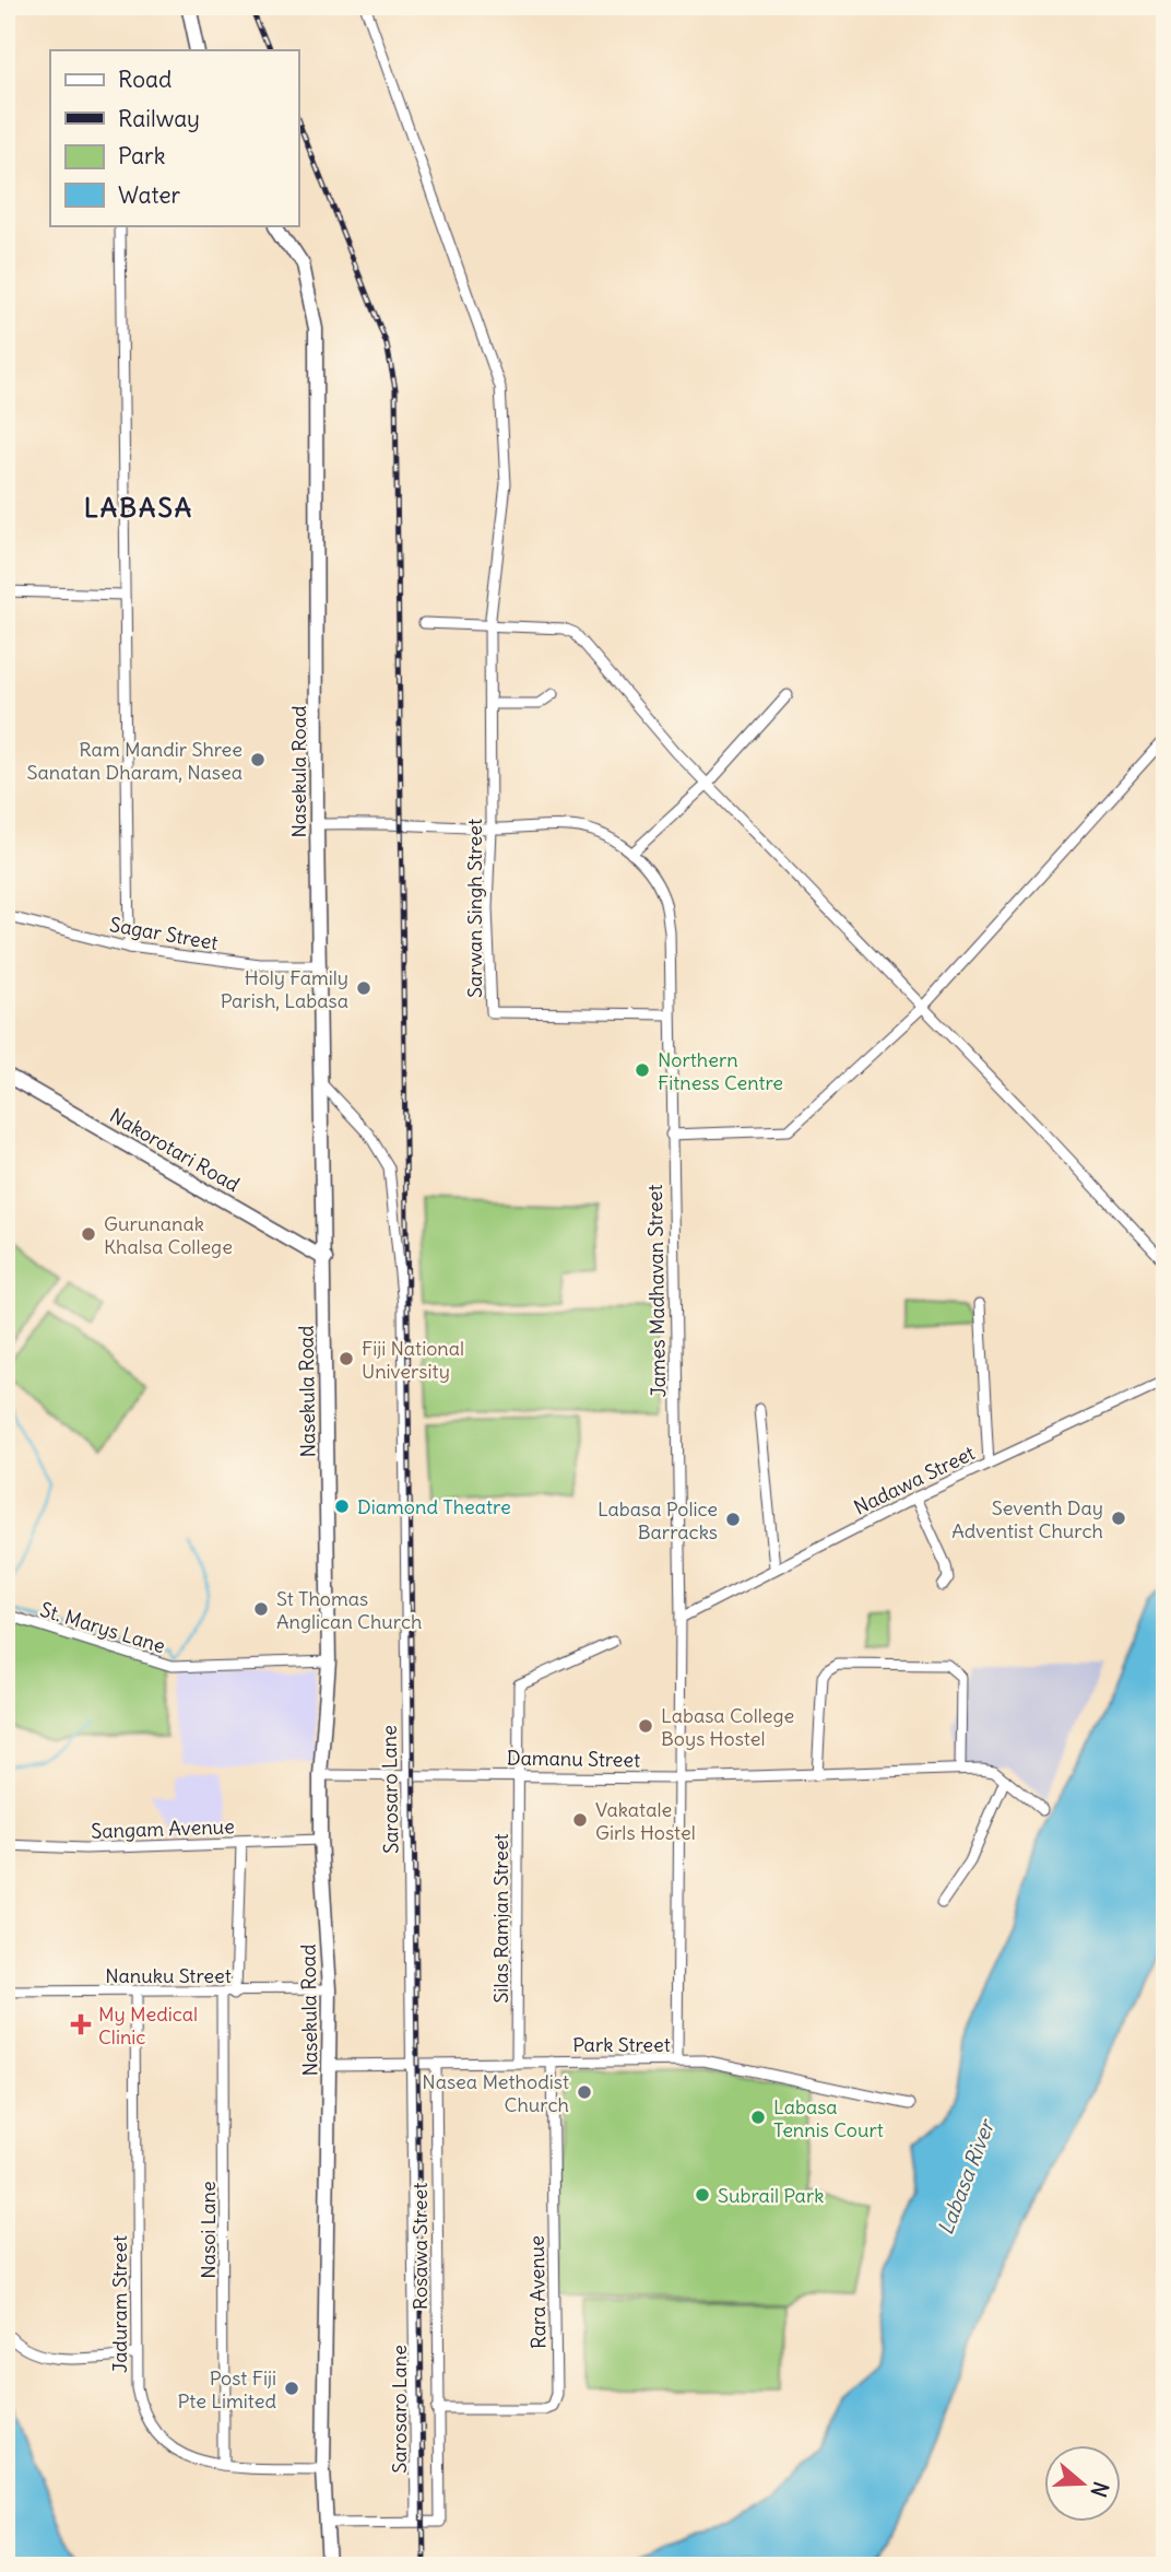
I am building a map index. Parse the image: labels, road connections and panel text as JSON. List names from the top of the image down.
{
  "streets": {
    "main road": ["Nasekula Road", "Nakorotari Road"],
    "street": [
      "Sarwan Singh Street",
      "Sagar Street",
      "James Madhavan Street",
      "Nadawa Street",
      "St. Marys Lane",
      "Damanu Street",
      "Sarosaro Lane",
      "Sangam Avenue",
      "Silas Ramjan Street",
      "Nanuku Street",
      "Park Street",
      "Nasoi Lane",
      "Rosawa Street",
      "Rara Avenue",
      "Jaduram Street"
    ]
  },
  "crossings": [
    ["Nasekula Road", "Sagar Street"],
    ["Nasekula Road", "Nakorotari Road"],
    ["Nasekula Road", "James Madhavan Street"],
    ["Nasekula Road", "St. Marys Lane"],
    ["Nasekula Road", "Damanu Street"],
    ["Nasekula Road", "Sarosaro Lane"],
    ["Nasekula Road", "Sangam Avenue"],
    ["Nasekula Road", "Nanuku Street"],
    ["Nasekula Road", "Park Street"],
    ["Nasekula Road", "Jaduram Street"],
    ["Sarwan Singh Street", "James Madhavan Street"],
    ["James Madhavan Street", "Nadawa Street"],
    ["James Madhavan Street", "Damanu Street"],
    ["James Madhavan Street", "Park Street"],
    ["Damanu Street", "Sarosaro Lane"],
    ["Damanu Street", "Silas Ramjan Street"],
    ["Sarosaro Lane", "Park Street"],
    ["Sarosaro Lane", "Rosawa Street"],
    ["Silas Ramjan Street", "Park Street"],
    ["Nanuku Street", "Nasoi Lane"],
    ["Nanuku Street", "Jaduram Street"],
    ["Park Street", "Rosawa Street"],
    ["Park Street", "Rara Avenue"],
    ["Nasoi Lane", "Jaduram Street"],
    ["Rosawa Street", "Rara Avenue"]
  ],
  "districts": ["LABASA"],
  "water": ["Labasa River"],
  "places": {
    "other": [
      "Ram Mandir Shree Sanatan Dharam, Nasea",
      "Holy Family Parish, Labasa",
      "Northern Fitness Centre",
      "Gurunanak Khalsa College",
      "Fiji National University",
      "Diamond Theatre",
      "Seventh Day Adventist Church",
      "Labasa Police Barracks",
      "St Thomas Anglican Church",
      "Labasa College Boys Hostel",
      "Vakatale Girls Hostel",
      "Nasea Methodist Church",
      "Labasa Tennis Court",
      "Subrail Park",
      "Post Fiji Pte Limited"
    ],
    "health": ["My Medical Clinic"]
  },
  "legend": [
    "Road",
    "Railway",
    "Park",
    "Water"
  ],
  "north": "right"
}
